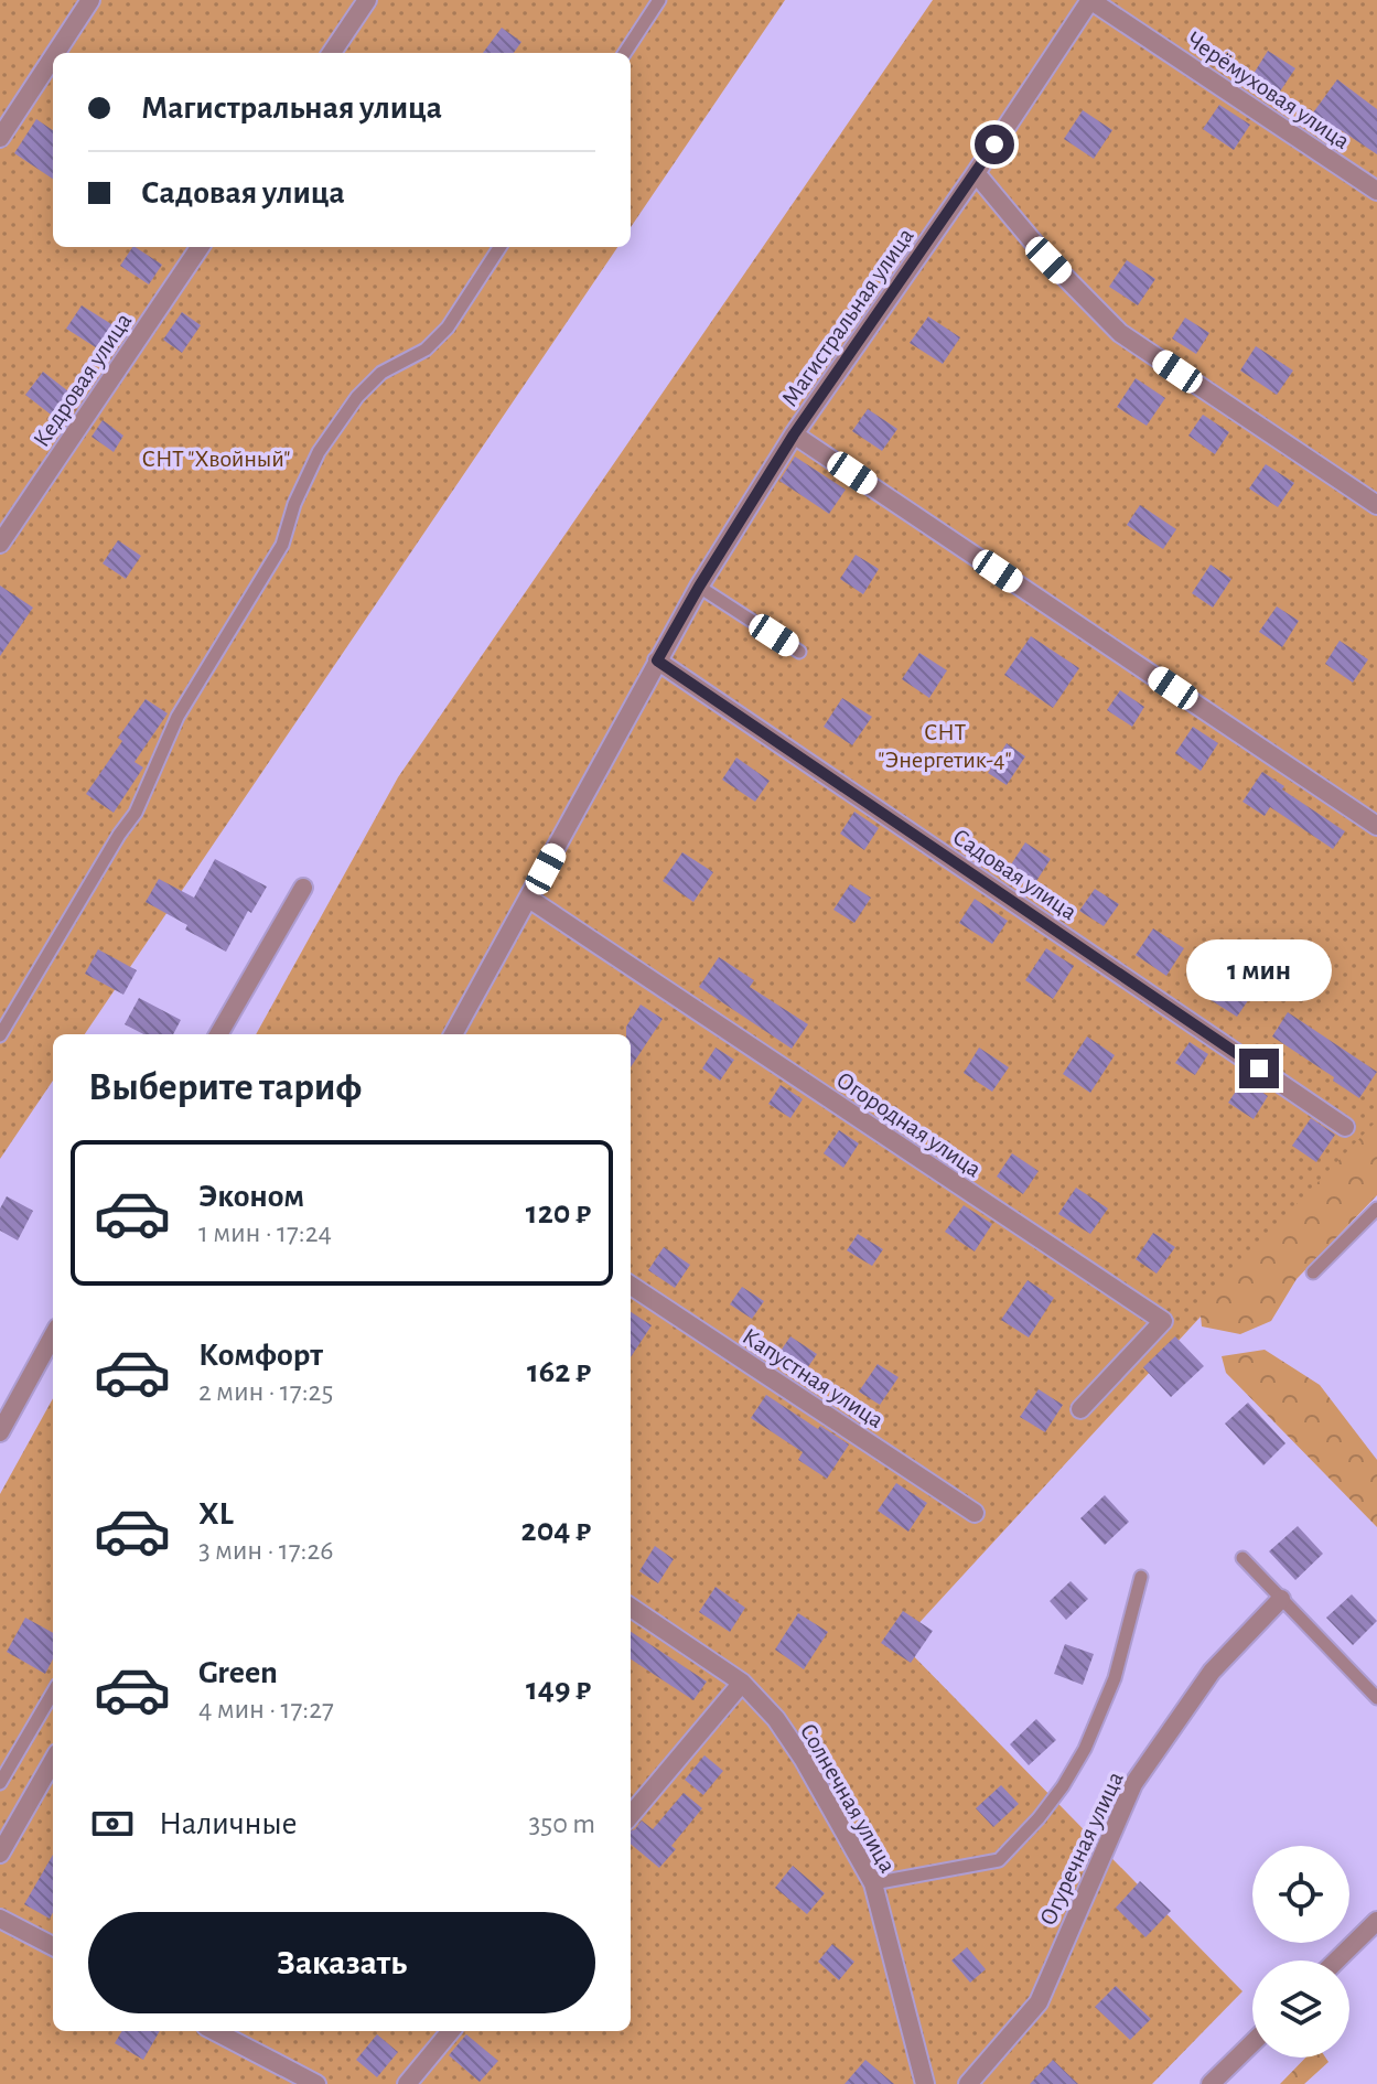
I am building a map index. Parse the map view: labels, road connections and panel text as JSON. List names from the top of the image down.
{
  "streets": {
    "street": [
      "Черёмуховая улица",
      "Магистральная улица",
      "Кедровая улица",
      "Садовая улица",
      "Огородная улица",
      "Капустная улица",
      "Солнечная улица",
      "Огуречная улица"
    ]
  },
  "crossings": [
    ["Черёмуховая улица", "Магистральная улица"],
    ["Магистральная улица", "Садовая улица"],
    ["Магистральная улица", "Огородная улица"]
  ],
  "parks": ["СНТ \"Хвойный\"", "СНТ \"Энергетик-4\""],
  "page": {
    "banner": ["Магистральная улица", "Садовая улица"],
    "bubble": "1 мин",
    "heading": "Выберите тариф",
    "list": [
      {
        "name": "Эконом",
        "note": "1 мин · 17:24",
        "value": "120 ₽"
      },
      {
        "name": "Комфорт",
        "note": "2 мин · 17:25",
        "value": "162 ₽"
      },
      {
        "name": "XL",
        "note": "3 мин · 17:26",
        "value": "204 ₽"
      },
      {
        "name": "Green",
        "note": "4 мин · 17:27",
        "value": "149 ₽"
      }
    ],
    "pay": ["Наличные", "350 m"],
    "buttons": "Заказать"
  }
}
